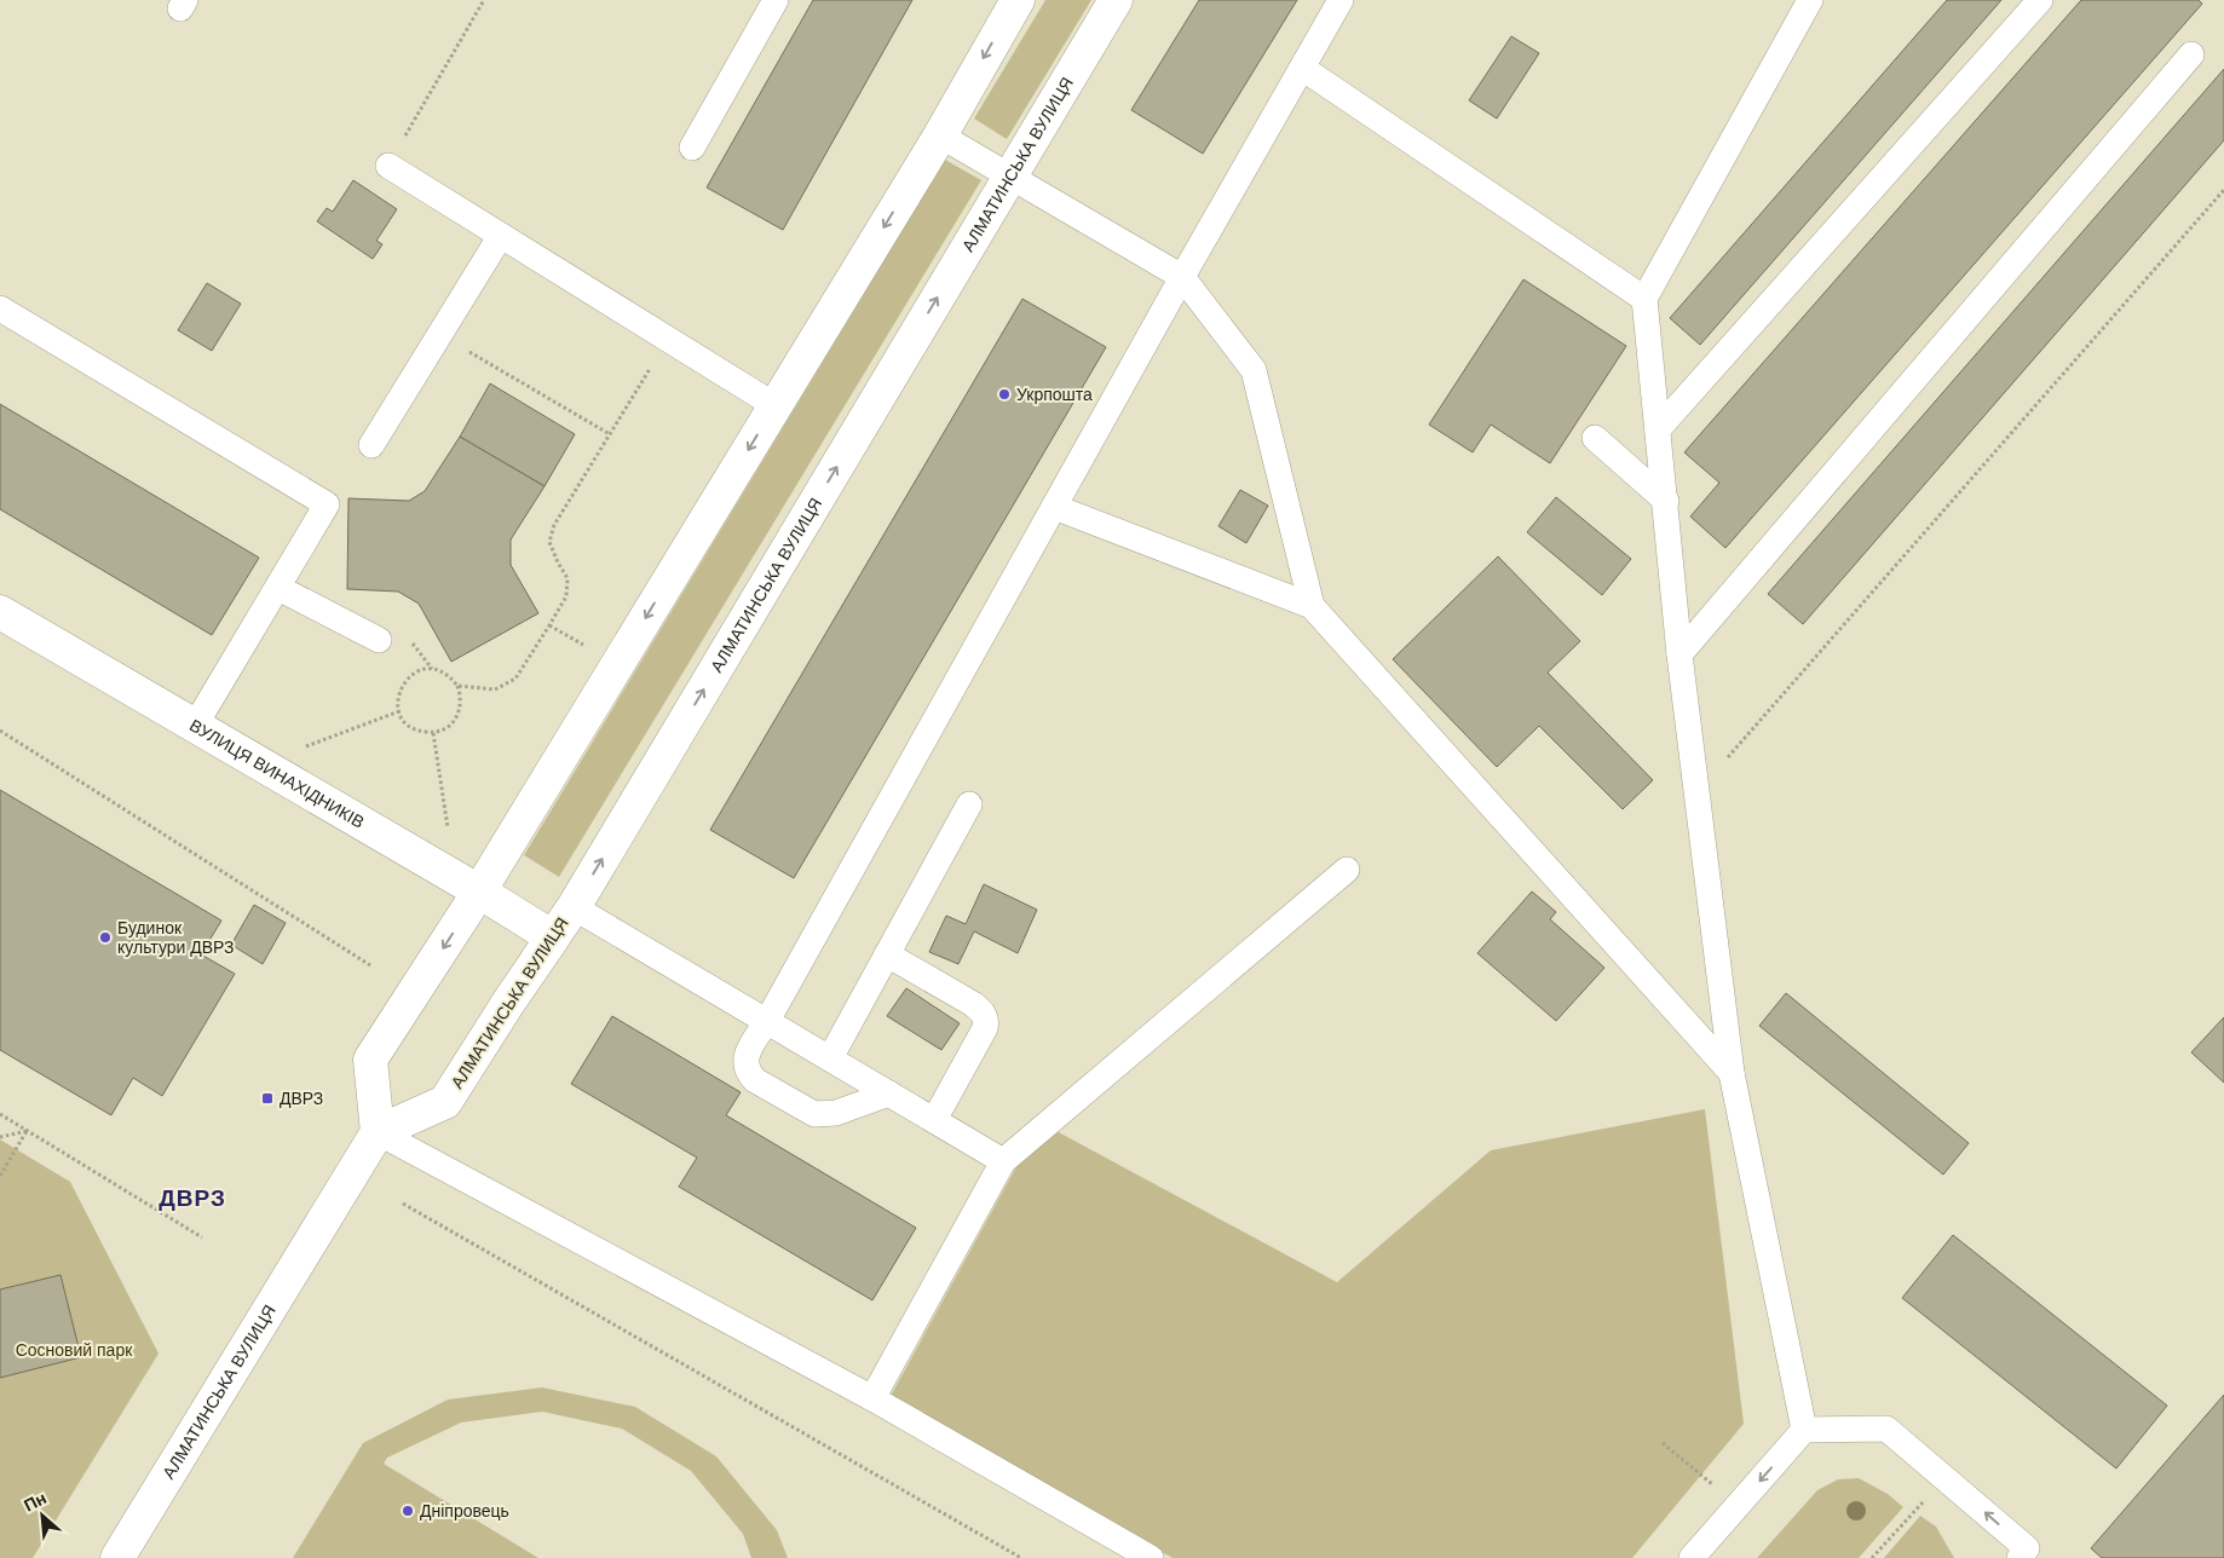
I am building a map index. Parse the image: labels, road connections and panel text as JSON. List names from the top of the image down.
{
  "streets": {
    "street": ["АЛМАТИНСЬКА ВУЛИЦЯ", "ВУЛИЦЯ ВИНАХІДНИКІВ"]
  },
  "crossings": [
    ["АЛМАТИНСЬКА ВУЛИЦЯ", "ВУЛИЦЯ ВИНАХІДНИКІВ"]
  ],
  "districts": ["ДВРЗ"],
  "parks": ["Сосновий парк"],
  "places": {
    "other": ["Укрпошта", "Будинок культури ДВРЗ", "Дніпровець"],
    "transit": ["ДВРЗ"]
  },
  "north": "top left"
}
